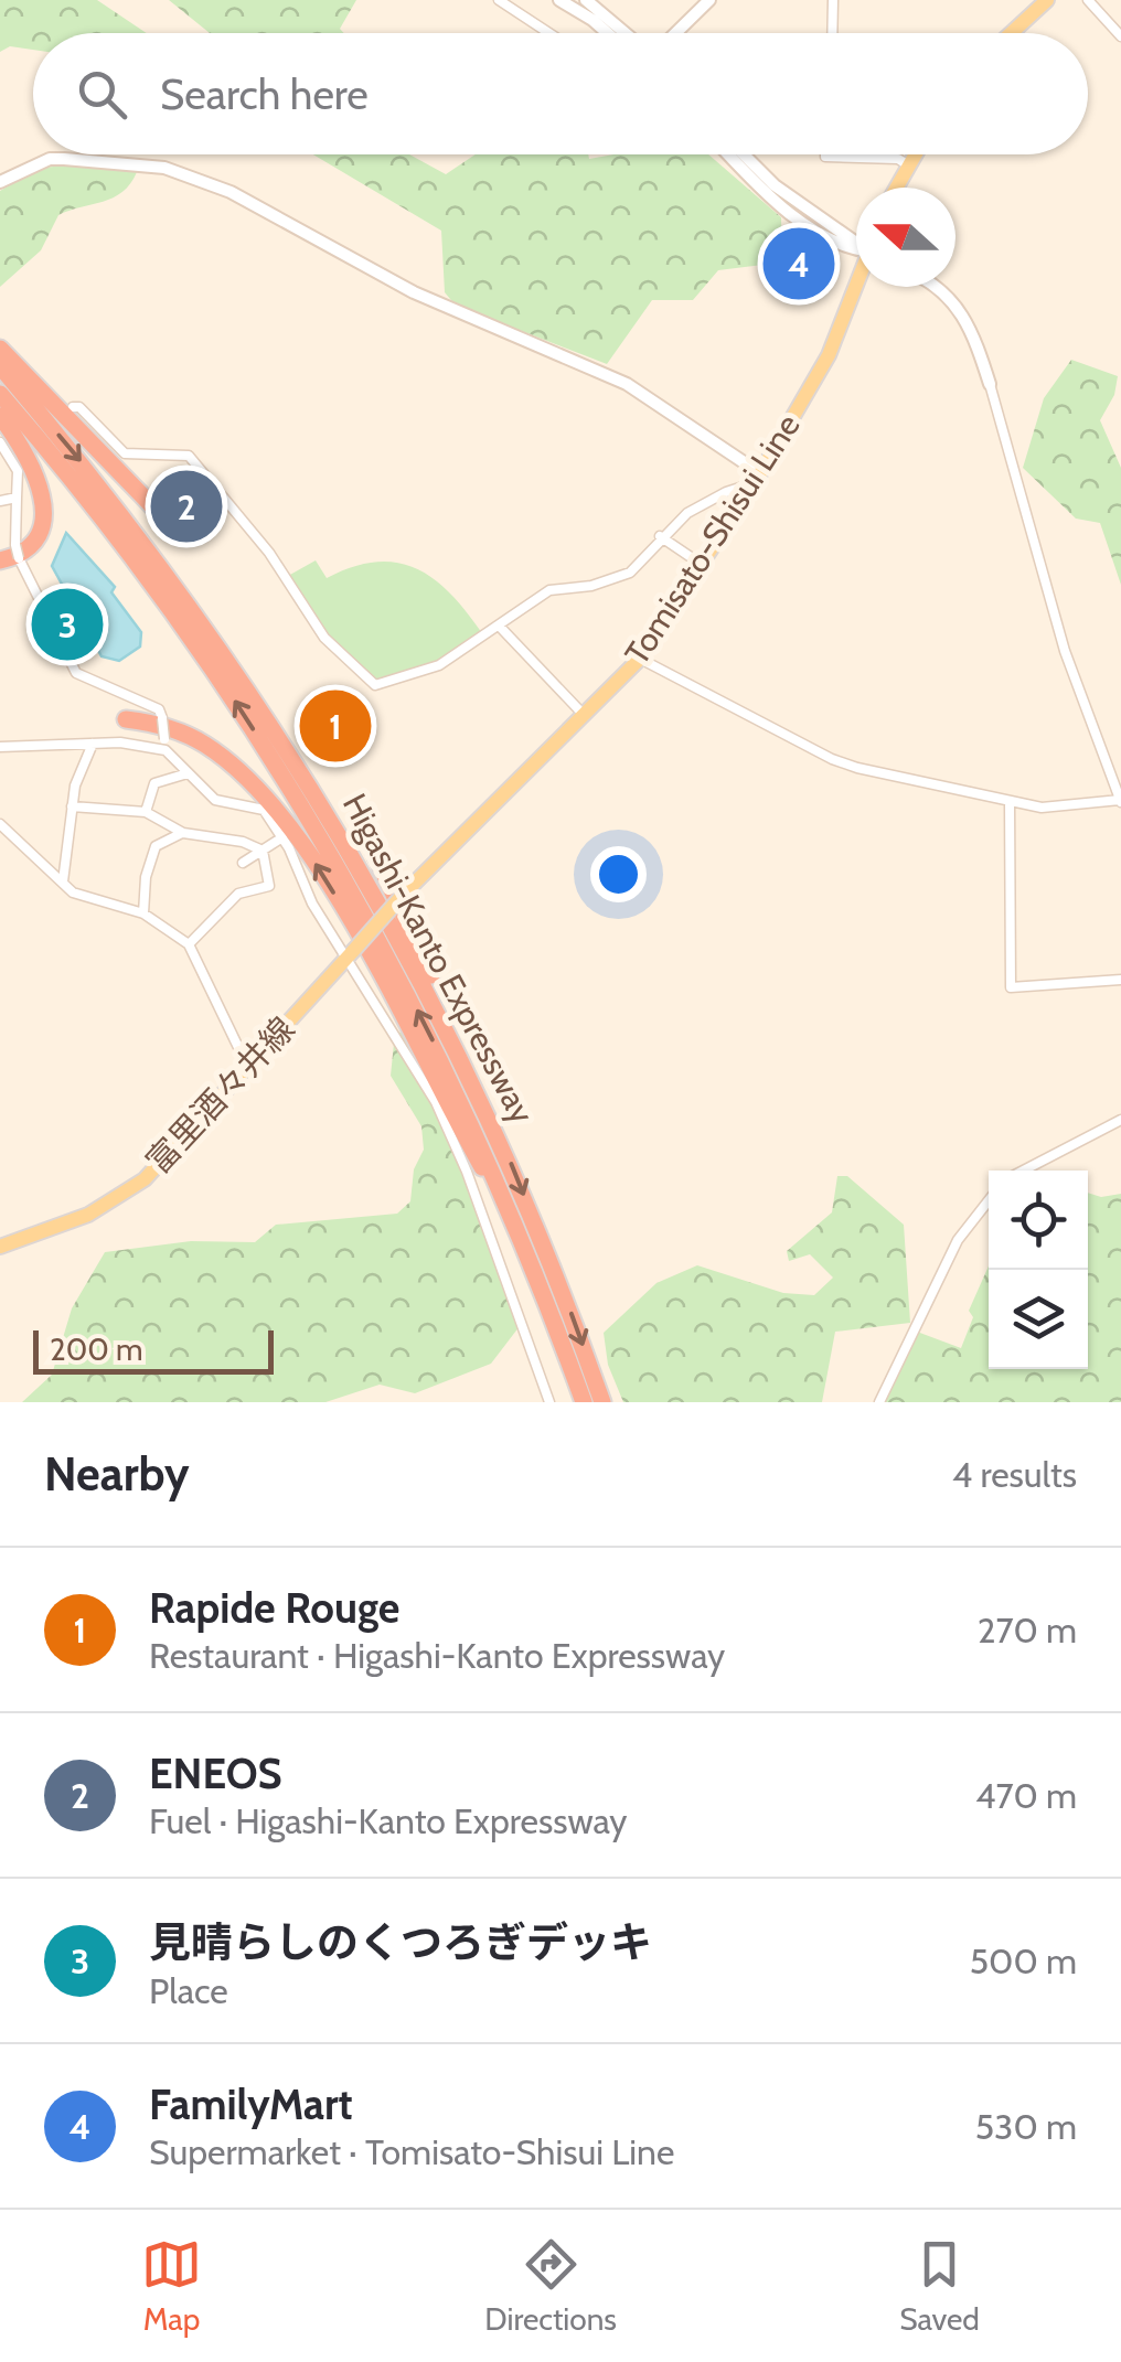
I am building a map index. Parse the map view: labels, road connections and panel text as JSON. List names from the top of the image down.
{
  "streets": {
    "highway": ["Higashi-Kanto Expressway"],
    "main road": ["Tomisato-Shisui Line", "富里酒々井線"]
  },
  "crossings": [
    ["Tomisato-Shisui Line", "富里酒々井線"]
  ],
  "scale_bar": "200 m",
  "north": "left",
  "page": {
    "search": "Search here",
    "pins": [
      "4",
      "2",
      "3",
      "1"
    ],
    "scale": "200 m",
    "heading": ["Nearby", "4 results"],
    "list": [
      {
        "mark": "1",
        "name": "Rapide Rouge",
        "note": "Restaurant · Higashi-Kanto Expressway",
        "value": "270 m"
      },
      {
        "mark": "2",
        "name": "ENEOS",
        "note": "Fuel · Higashi-Kanto Expressway",
        "value": "470 m"
      },
      {
        "mark": "3",
        "name": "見晴らしのくつろぎデッキ",
        "note": "Place",
        "value": "500 m"
      },
      {
        "mark": "4",
        "name": "FamilyMart",
        "note": "Supermarket · Tomisato-Shisui Line",
        "value": "530 m"
      }
    ],
    "nav": ["Map", "Directions", "Saved"]
  }
}
